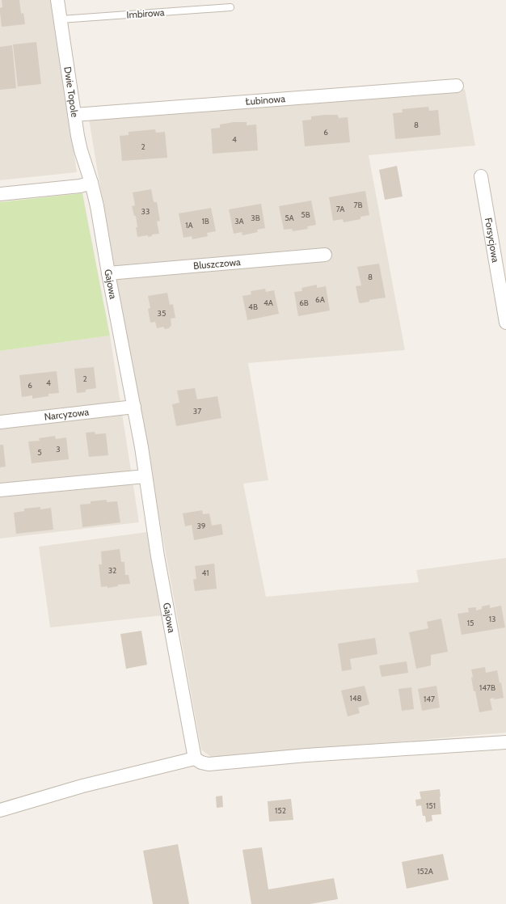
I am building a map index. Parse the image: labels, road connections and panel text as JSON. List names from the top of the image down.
{
  "streets": {
    "street": [
      "Dwie Topole",
      "Łubinowa",
      "Forsycjowa",
      "Bluszczowa",
      "Gajowa",
      "Narcyzowa"
    ],
    "lane": ["Imbirowa"]
  },
  "crossings": [
    ["Imbirowa", "Dwie Topole"],
    ["Dwie Topole", "Łubinowa"],
    ["Dwie Topole", "Gajowa"],
    ["Bluszczowa", "Gajowa"],
    ["Gajowa", "Narcyzowa"]
  ],
  "house_numbers": [
    "8",
    "6",
    "4",
    "2",
    "7B",
    "7A",
    "33",
    "5B",
    "3B",
    "5A",
    "1B",
    "3A",
    "1A",
    "8",
    "6A",
    "4A",
    "6B",
    "4B",
    "35",
    "2",
    "4",
    "6",
    "37",
    "3",
    "5",
    "39",
    "32",
    "41",
    "13",
    "15",
    "147B",
    "148",
    "147",
    "151",
    "152",
    "152A"
  ]
}
